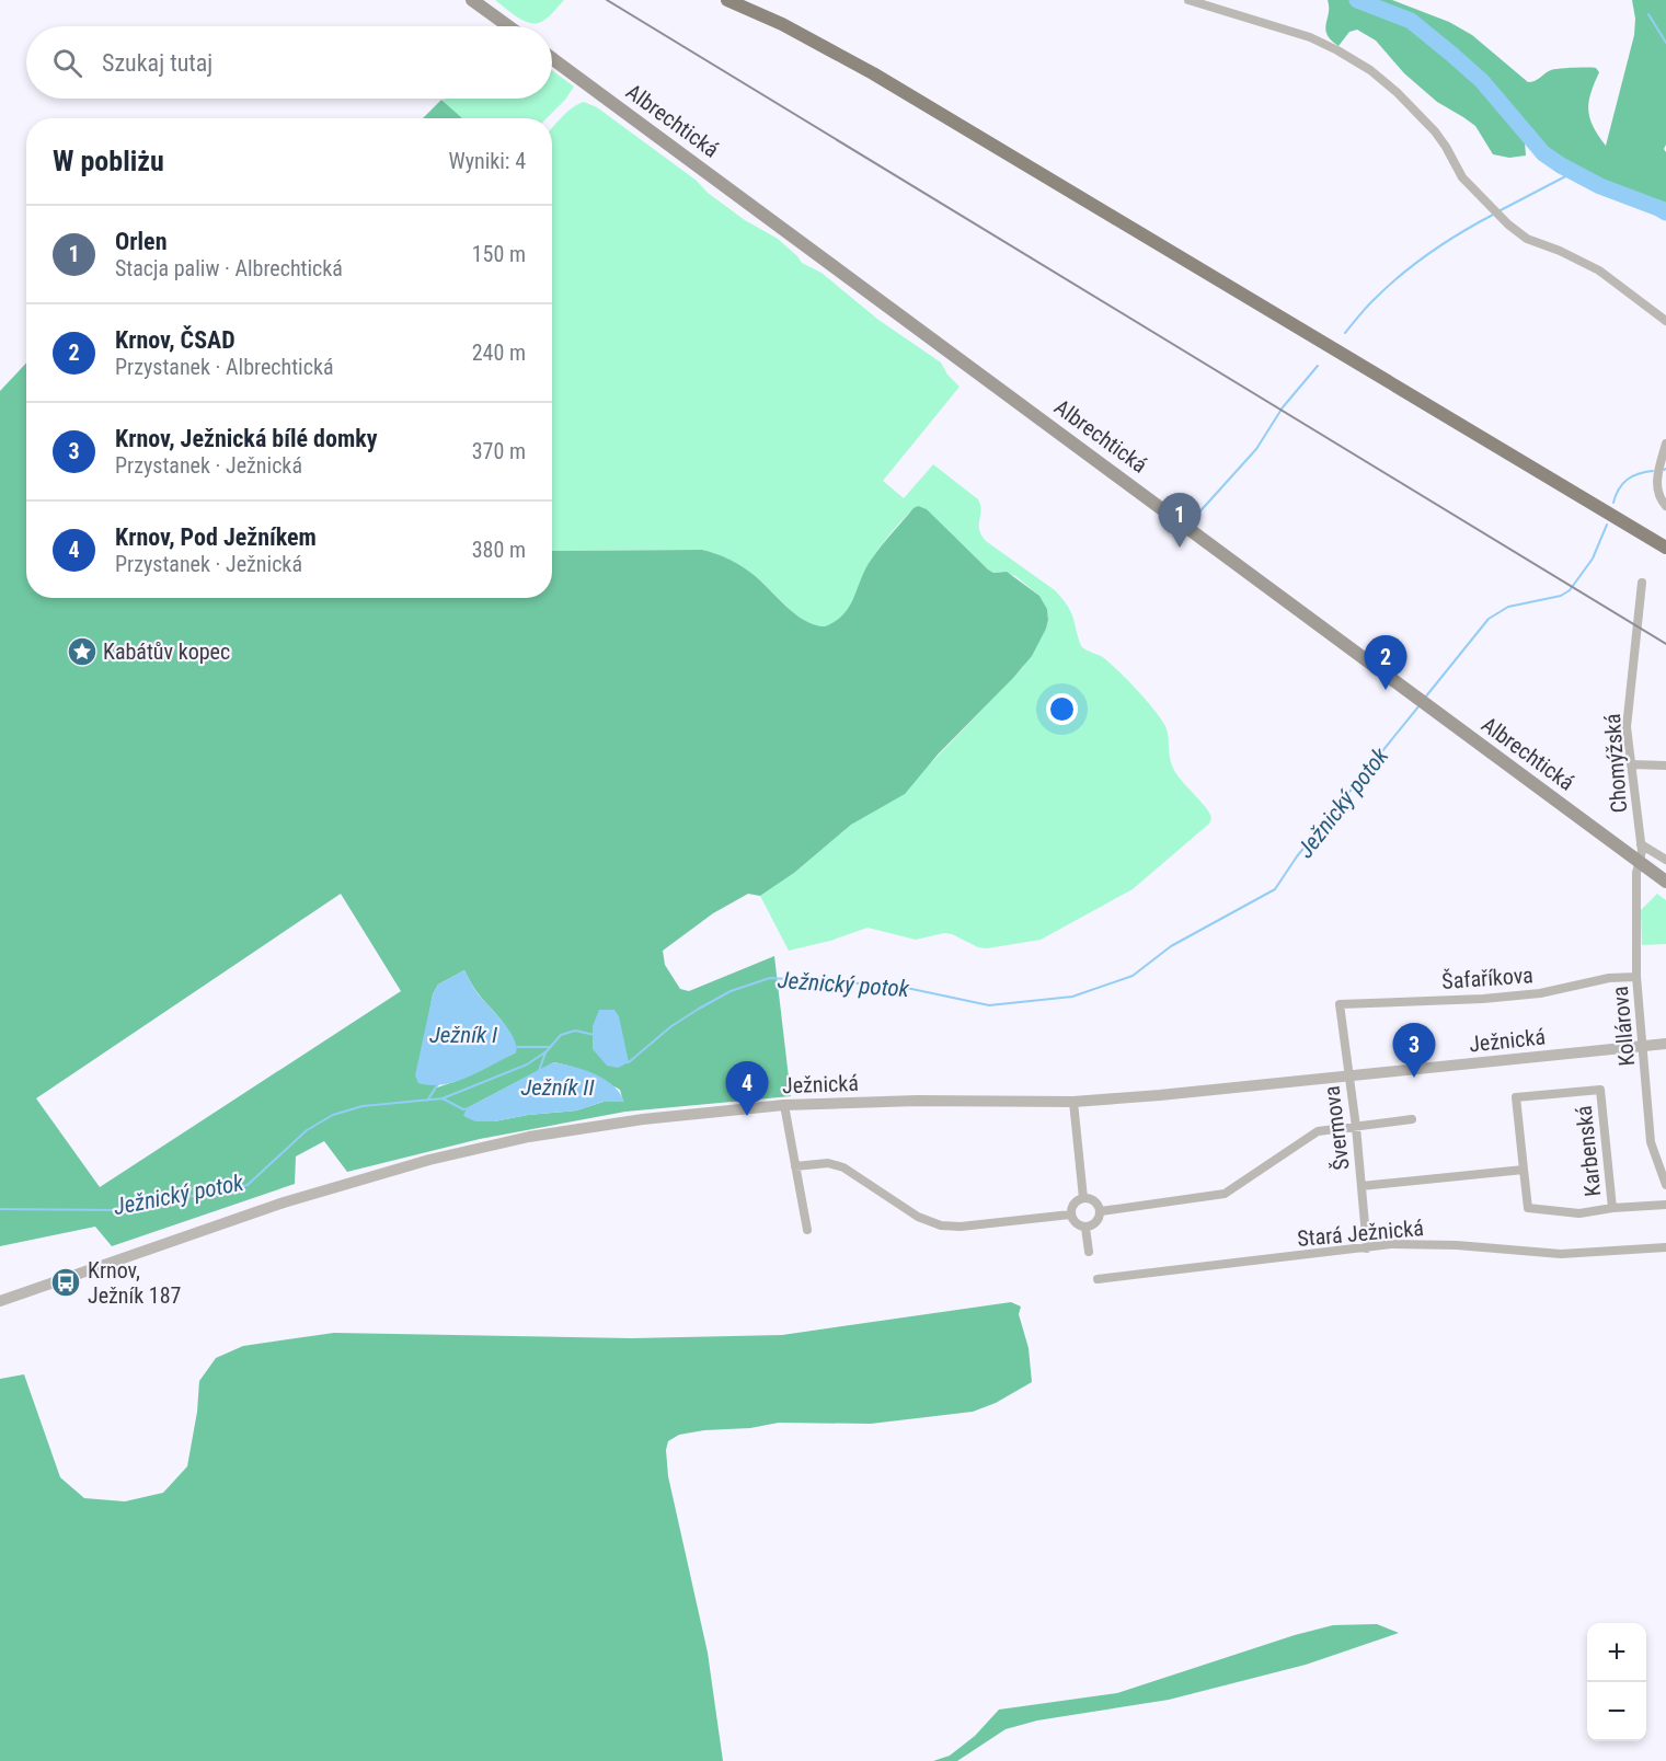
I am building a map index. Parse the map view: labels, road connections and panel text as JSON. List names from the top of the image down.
{
  "streets": {
    "main road": ["Albrechtická"],
    "street": [
      "Chomýžská",
      "Šafaříkova",
      "Kollárova",
      "Ježnická",
      "Švermova",
      "Karbenská",
      "Stará Ježnická"
    ]
  },
  "crossings": [
    ["Albrechtická", "Chomýžská"],
    ["Albrechtická", "Kollárova"],
    ["Chomýžská", "Kollárova"],
    ["Šafaříkova", "Kollárova"],
    ["Šafaříkova", "Švermova"],
    ["Kollárova", "Ježnická"],
    ["Ježnická", "Švermova"],
    ["Švermova", "Stará Ježnická"]
  ],
  "water": ["Ježnický potok", "Ježník I", "Ježník II"],
  "places": {
    "place": ["Kabátův kopec"],
    "bus stop": ["Krnov, Ježník 187"]
  },
  "page": {
    "search": "Szukaj tutaj",
    "heading": ["W pobliżu", "Wyniki: 4"],
    "list": [
      {
        "mark": "1",
        "name": "Orlen",
        "note": "Stacja paliw · Albrechtická",
        "value": "150 m"
      },
      {
        "mark": "2",
        "name": "Krnov, ČSAD",
        "note": "Przystanek · Albrechtická",
        "value": "240 m"
      },
      {
        "mark": "3",
        "name": "Krnov, Ježnická bílé domky",
        "note": "Przystanek · Ježnická",
        "value": "370 m"
      },
      {
        "mark": "4",
        "name": "Krnov, Pod Ježníkem",
        "note": "Przystanek · Ježnická",
        "value": "380 m"
      }
    ],
    "pins": [
      "1",
      "2",
      "3",
      "4"
    ],
    "map_buttons": ["+", "−"]
  }
}
